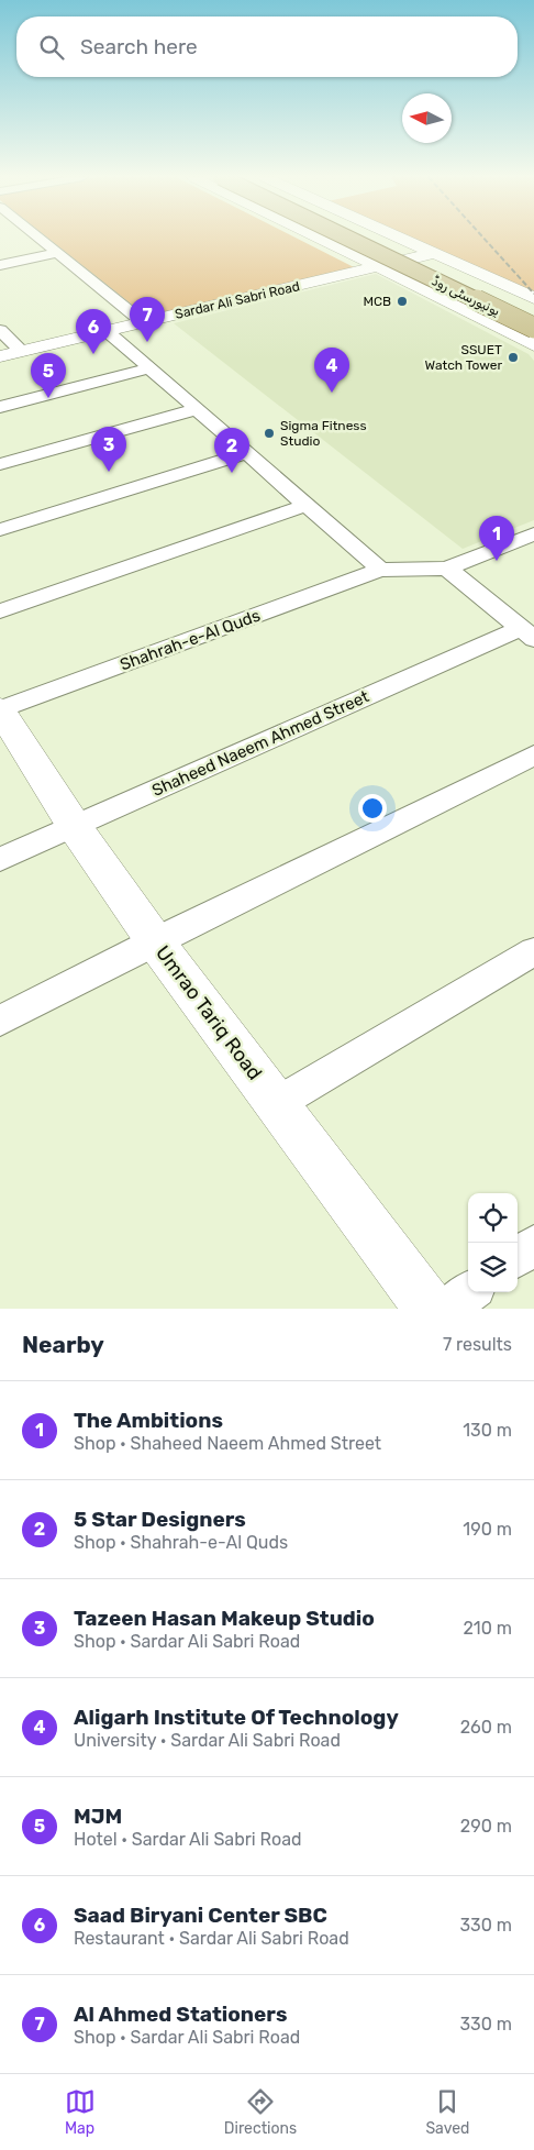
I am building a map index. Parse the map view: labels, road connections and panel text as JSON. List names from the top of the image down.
{
  "streets": {
    "main road": ["یونیورسٹی روڈ"],
    "street": [
      "Sardar Ali Sabri Road",
      "Shahrah-e-Al Quds",
      "Shaheed Naeem Ahmed Street",
      "Umrao Tariq Road"
    ]
  },
  "crossings": [
    ["Shahrah-e-Al Quds", "Umrao Tariq Road"],
    ["Shaheed Naeem Ahmed Street", "Umrao Tariq Road"]
  ],
  "places": ["MCB", "SSUET Watch Tower", "Sigma Fitness Studio"],
  "north": "left",
  "page": {
    "search": "Search here",
    "pins": [
      "7",
      "6",
      "4",
      "5",
      "3",
      "2",
      "1"
    ],
    "heading": ["Nearby", "7 results"],
    "list": [
      {
        "mark": "1",
        "name": "The Ambitions",
        "note": "Shop · Shaheed Naeem Ahmed Street",
        "value": "130 m"
      },
      {
        "mark": "2",
        "name": "5 Star Designers",
        "note": "Shop · Shahrah-e-Al Quds",
        "value": "190 m"
      },
      {
        "mark": "3",
        "name": "Tazeen Hasan Makeup Studio",
        "note": "Shop · Sardar Ali Sabri Road",
        "value": "210 m"
      },
      {
        "mark": "4",
        "name": "Aligarh Institute Of Technology",
        "note": "University · Sardar Ali Sabri Road",
        "value": "260 m"
      },
      {
        "mark": "5",
        "name": "MJM",
        "note": "Hotel · Sardar Ali Sabri Road",
        "value": "290 m"
      },
      {
        "mark": "6",
        "name": "Saad Biryani Center SBC",
        "note": "Restaurant · Sardar Ali Sabri Road",
        "value": "330 m"
      },
      {
        "mark": "7",
        "name": "Al Ahmed Stationers",
        "note": "Shop · Sardar Ali Sabri Road",
        "value": "330 m"
      }
    ],
    "nav": ["Map", "Directions", "Saved"]
  }
}
